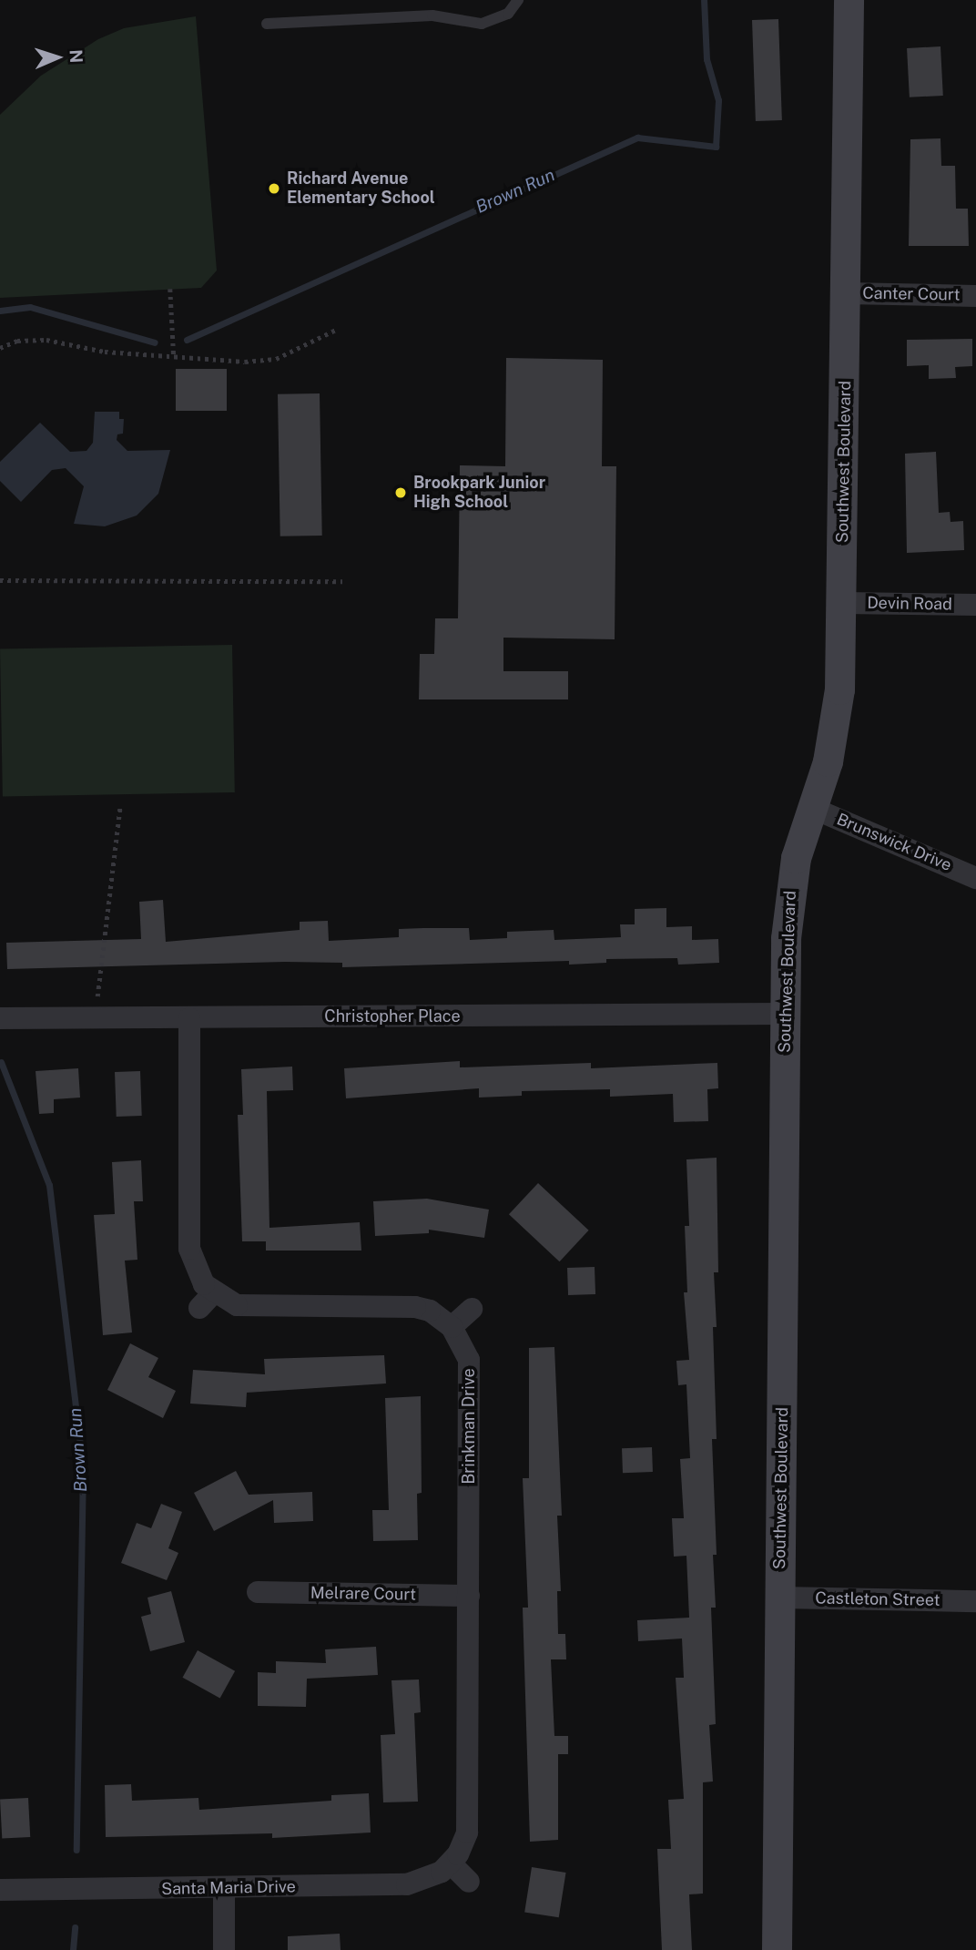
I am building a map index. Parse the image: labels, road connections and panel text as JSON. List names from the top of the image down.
{
  "streets": {
    "street": [
      "Canter Court",
      "Southwest Boulevard",
      "Devin Road",
      "Brunswick Drive",
      "Christopher Place",
      "Brinkman Drive",
      "Melrare Court",
      "Castleton Street",
      "Santa Maria Drive"
    ]
  },
  "crossings": [
    ["Canter Court", "Southwest Boulevard"],
    ["Southwest Boulevard", "Devin Road"],
    ["Southwest Boulevard", "Brunswick Drive"],
    ["Southwest Boulevard", "Christopher Place"],
    ["Southwest Boulevard", "Castleton Street"],
    ["Christopher Place", "Brinkman Drive"],
    ["Brinkman Drive", "Melrare Court"],
    ["Brinkman Drive", "Santa Maria Drive"]
  ],
  "water": ["Brown Run"],
  "places": ["Richard Avenue Elementary School", "Brookpark Junior High School"],
  "north": "right"
}
